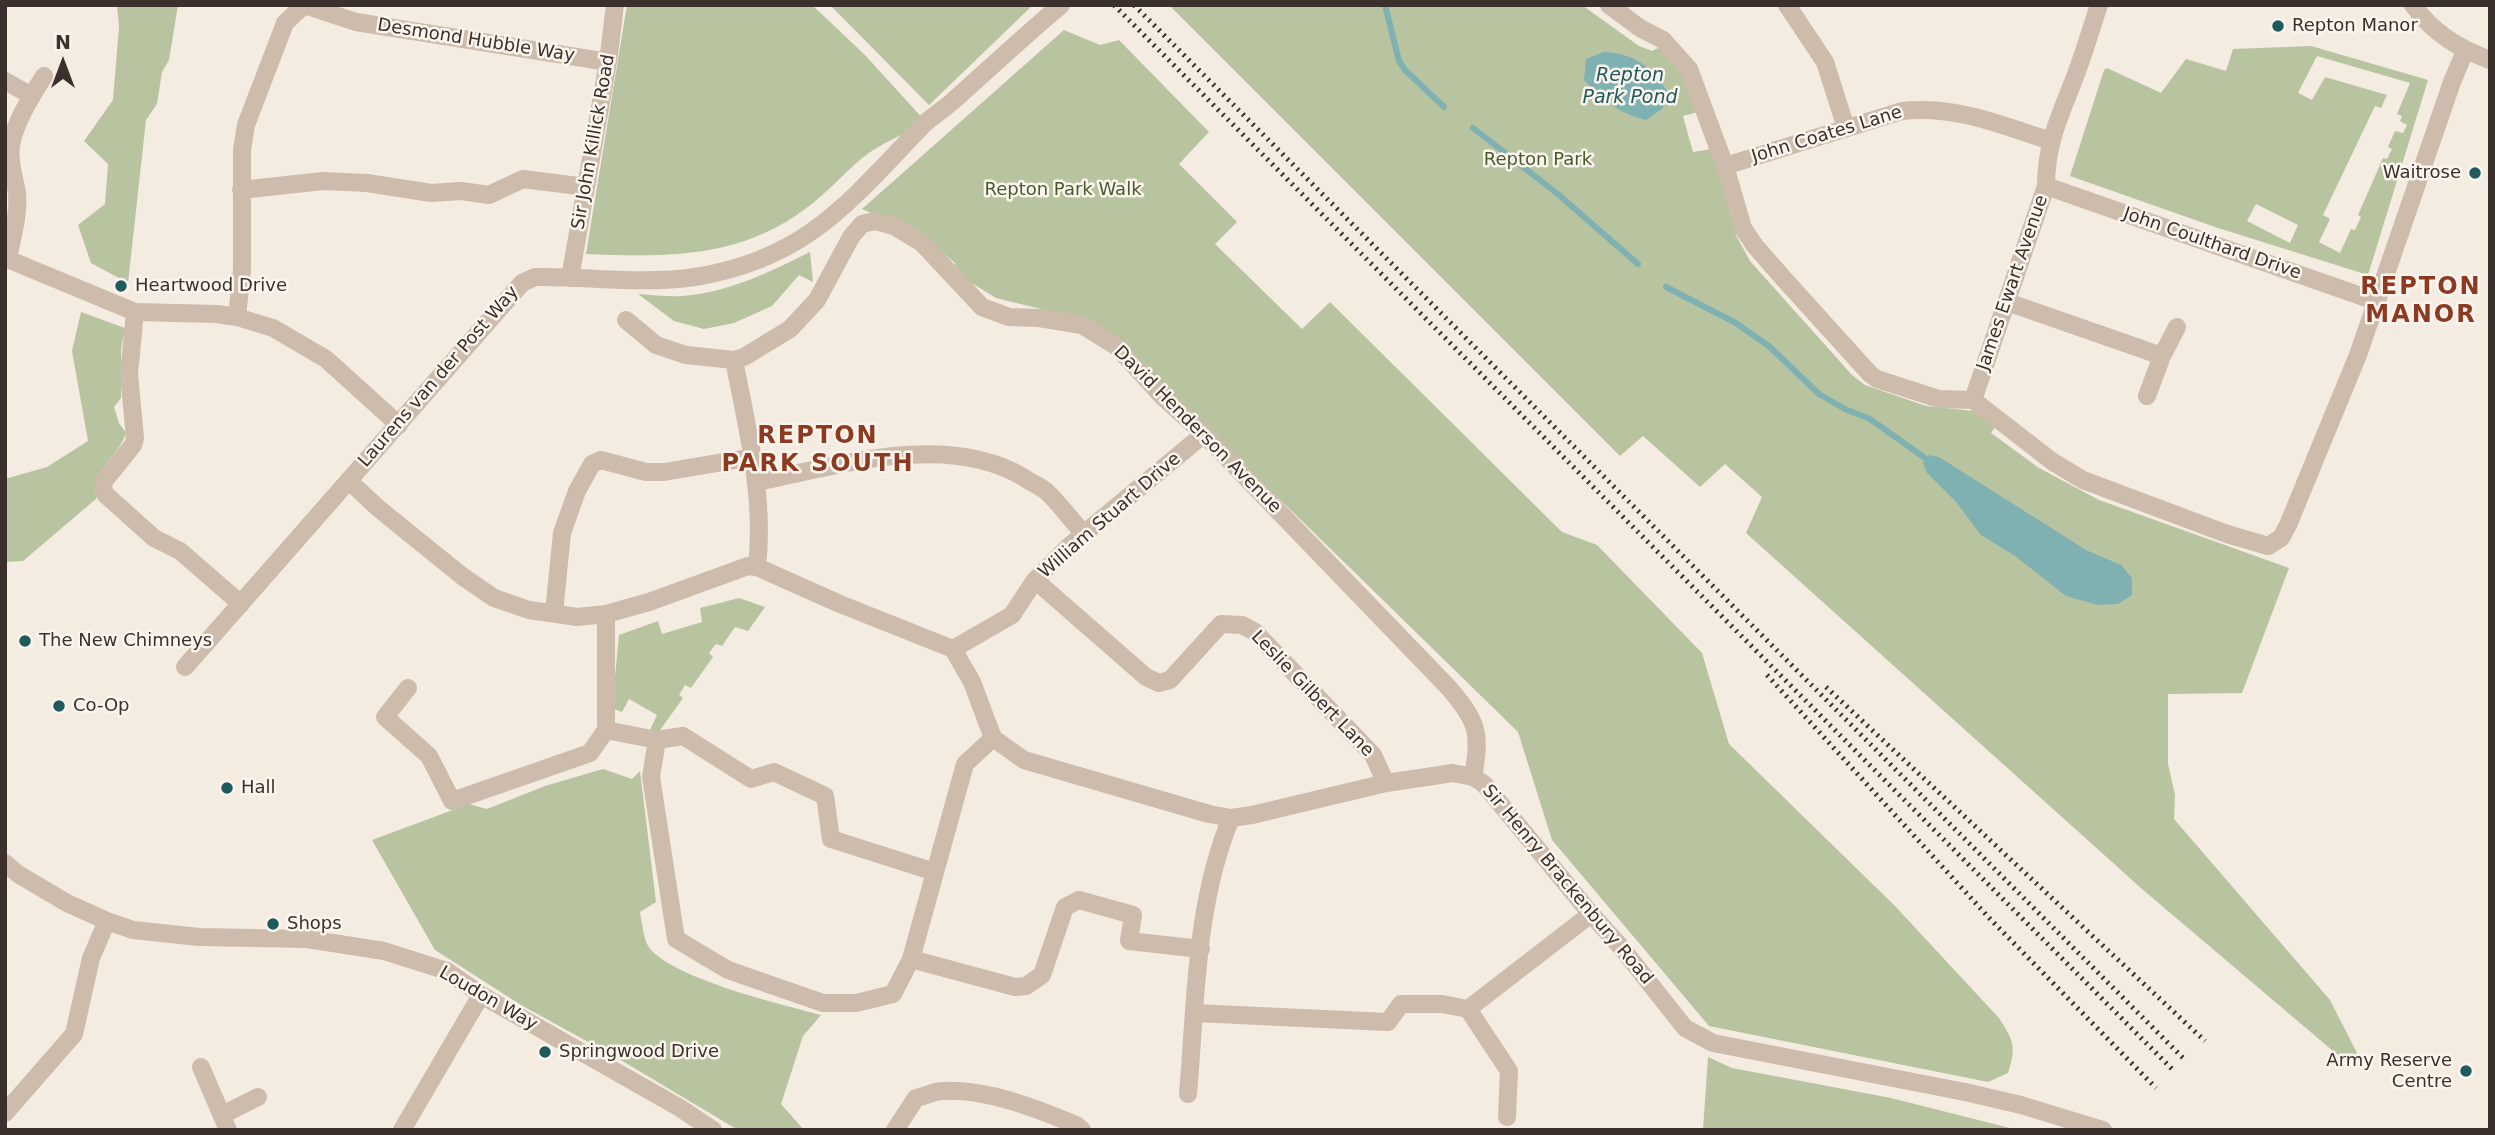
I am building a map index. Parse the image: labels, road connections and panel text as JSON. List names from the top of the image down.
{
  "streets": {
    "street": [
      "Desmond Hubble Way",
      "John Coates Lane",
      "Sir John Killick Road",
      "John Coulthard Drive",
      "James Ewart Avenue",
      "Laurens van der Post Way",
      "David Henderson Avenue",
      "William Stuart Drive",
      "Leslie Gilbert Lane",
      "Sir Henry Brackenbury Road",
      "Loudon Way"
    ]
  },
  "crossings": [
    ["Desmond Hubble Way", "Sir John Killick Road"],
    ["John Coates Lane", "James Ewart Avenue"],
    ["Sir John Killick Road", "Laurens van der Post Way"],
    ["John Coulthard Drive", "James Ewart Avenue"],
    ["David Henderson Avenue", "William Stuart Drive"],
    ["David Henderson Avenue", "Sir Henry Brackenbury Road"],
    ["William Stuart Drive", "Leslie Gilbert Lane"],
    ["Leslie Gilbert Lane", "Sir Henry Brackenbury Road"]
  ],
  "districts": ["REPTON MANOR", "REPTON PARK SOUTH"],
  "water": ["Repton Park Pond"],
  "parks": ["Repton Park", "Repton Park Walk"],
  "places": [
    "Repton Manor",
    "Waitrose",
    "Heartwood Drive",
    "The New Chimneys",
    "Co-Op",
    "Hall",
    "Shops",
    "Springwood Drive",
    "Army Reserve Centre"
  ],
  "north": "top"
}
